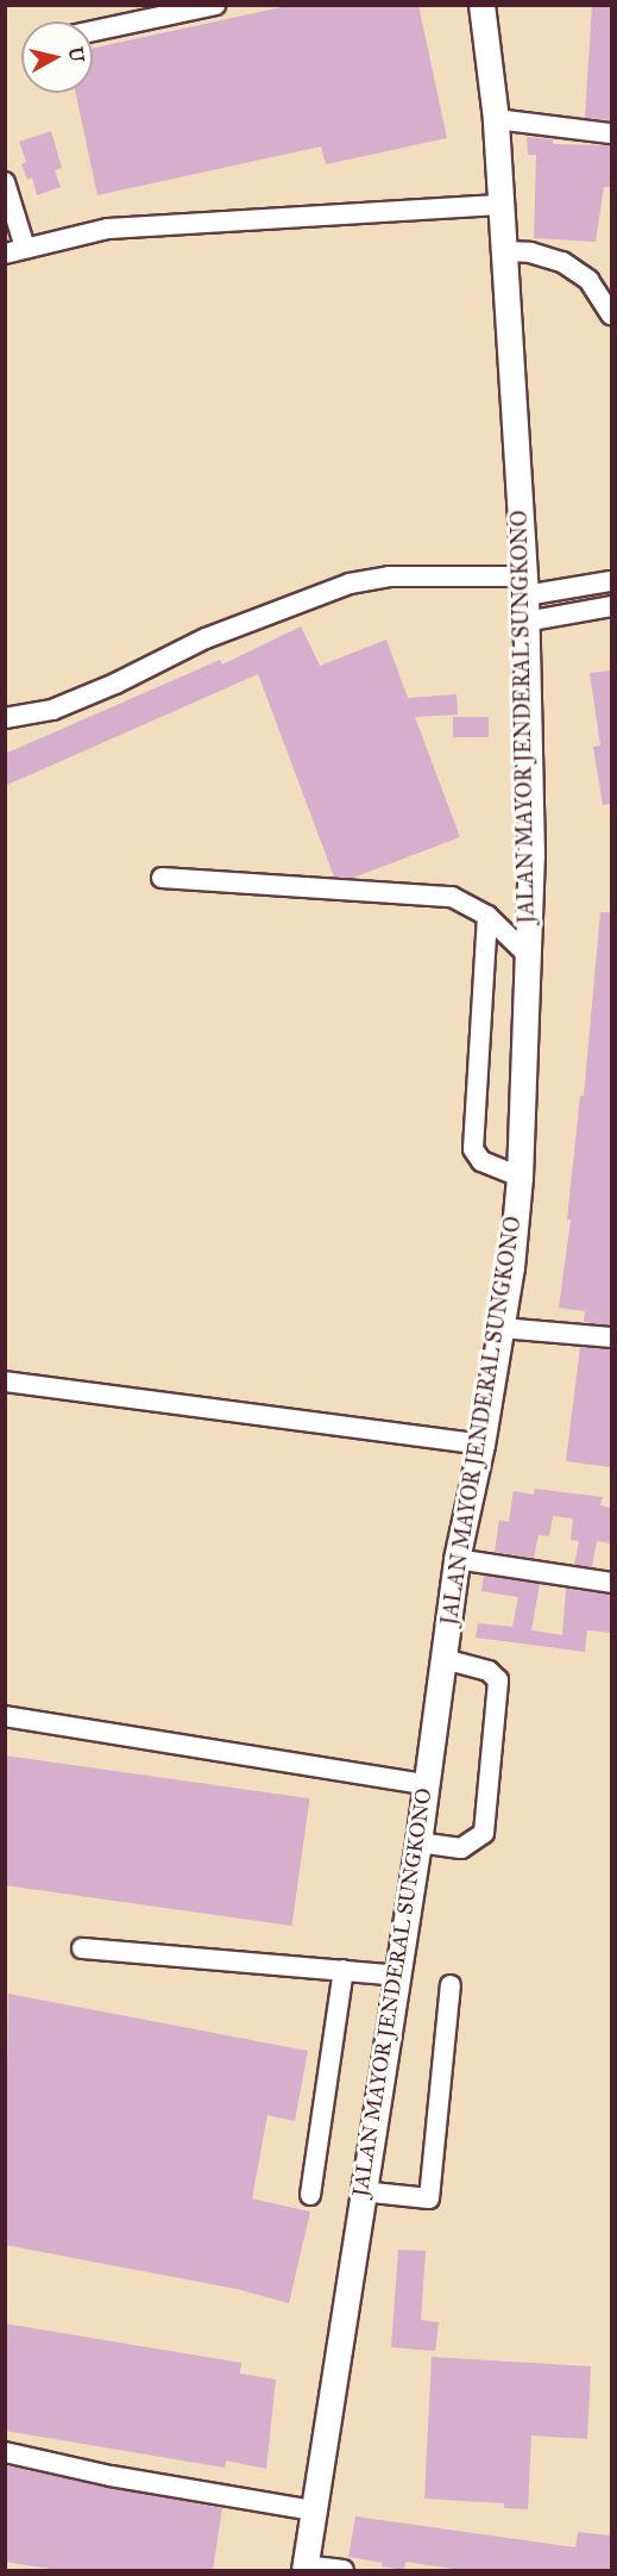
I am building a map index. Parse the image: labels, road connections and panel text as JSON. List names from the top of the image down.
{
  "streets": {
    "main road": ["JALAN MAYOR JENDERAL SUNGKONO"]
  },
  "north": "right"
}
